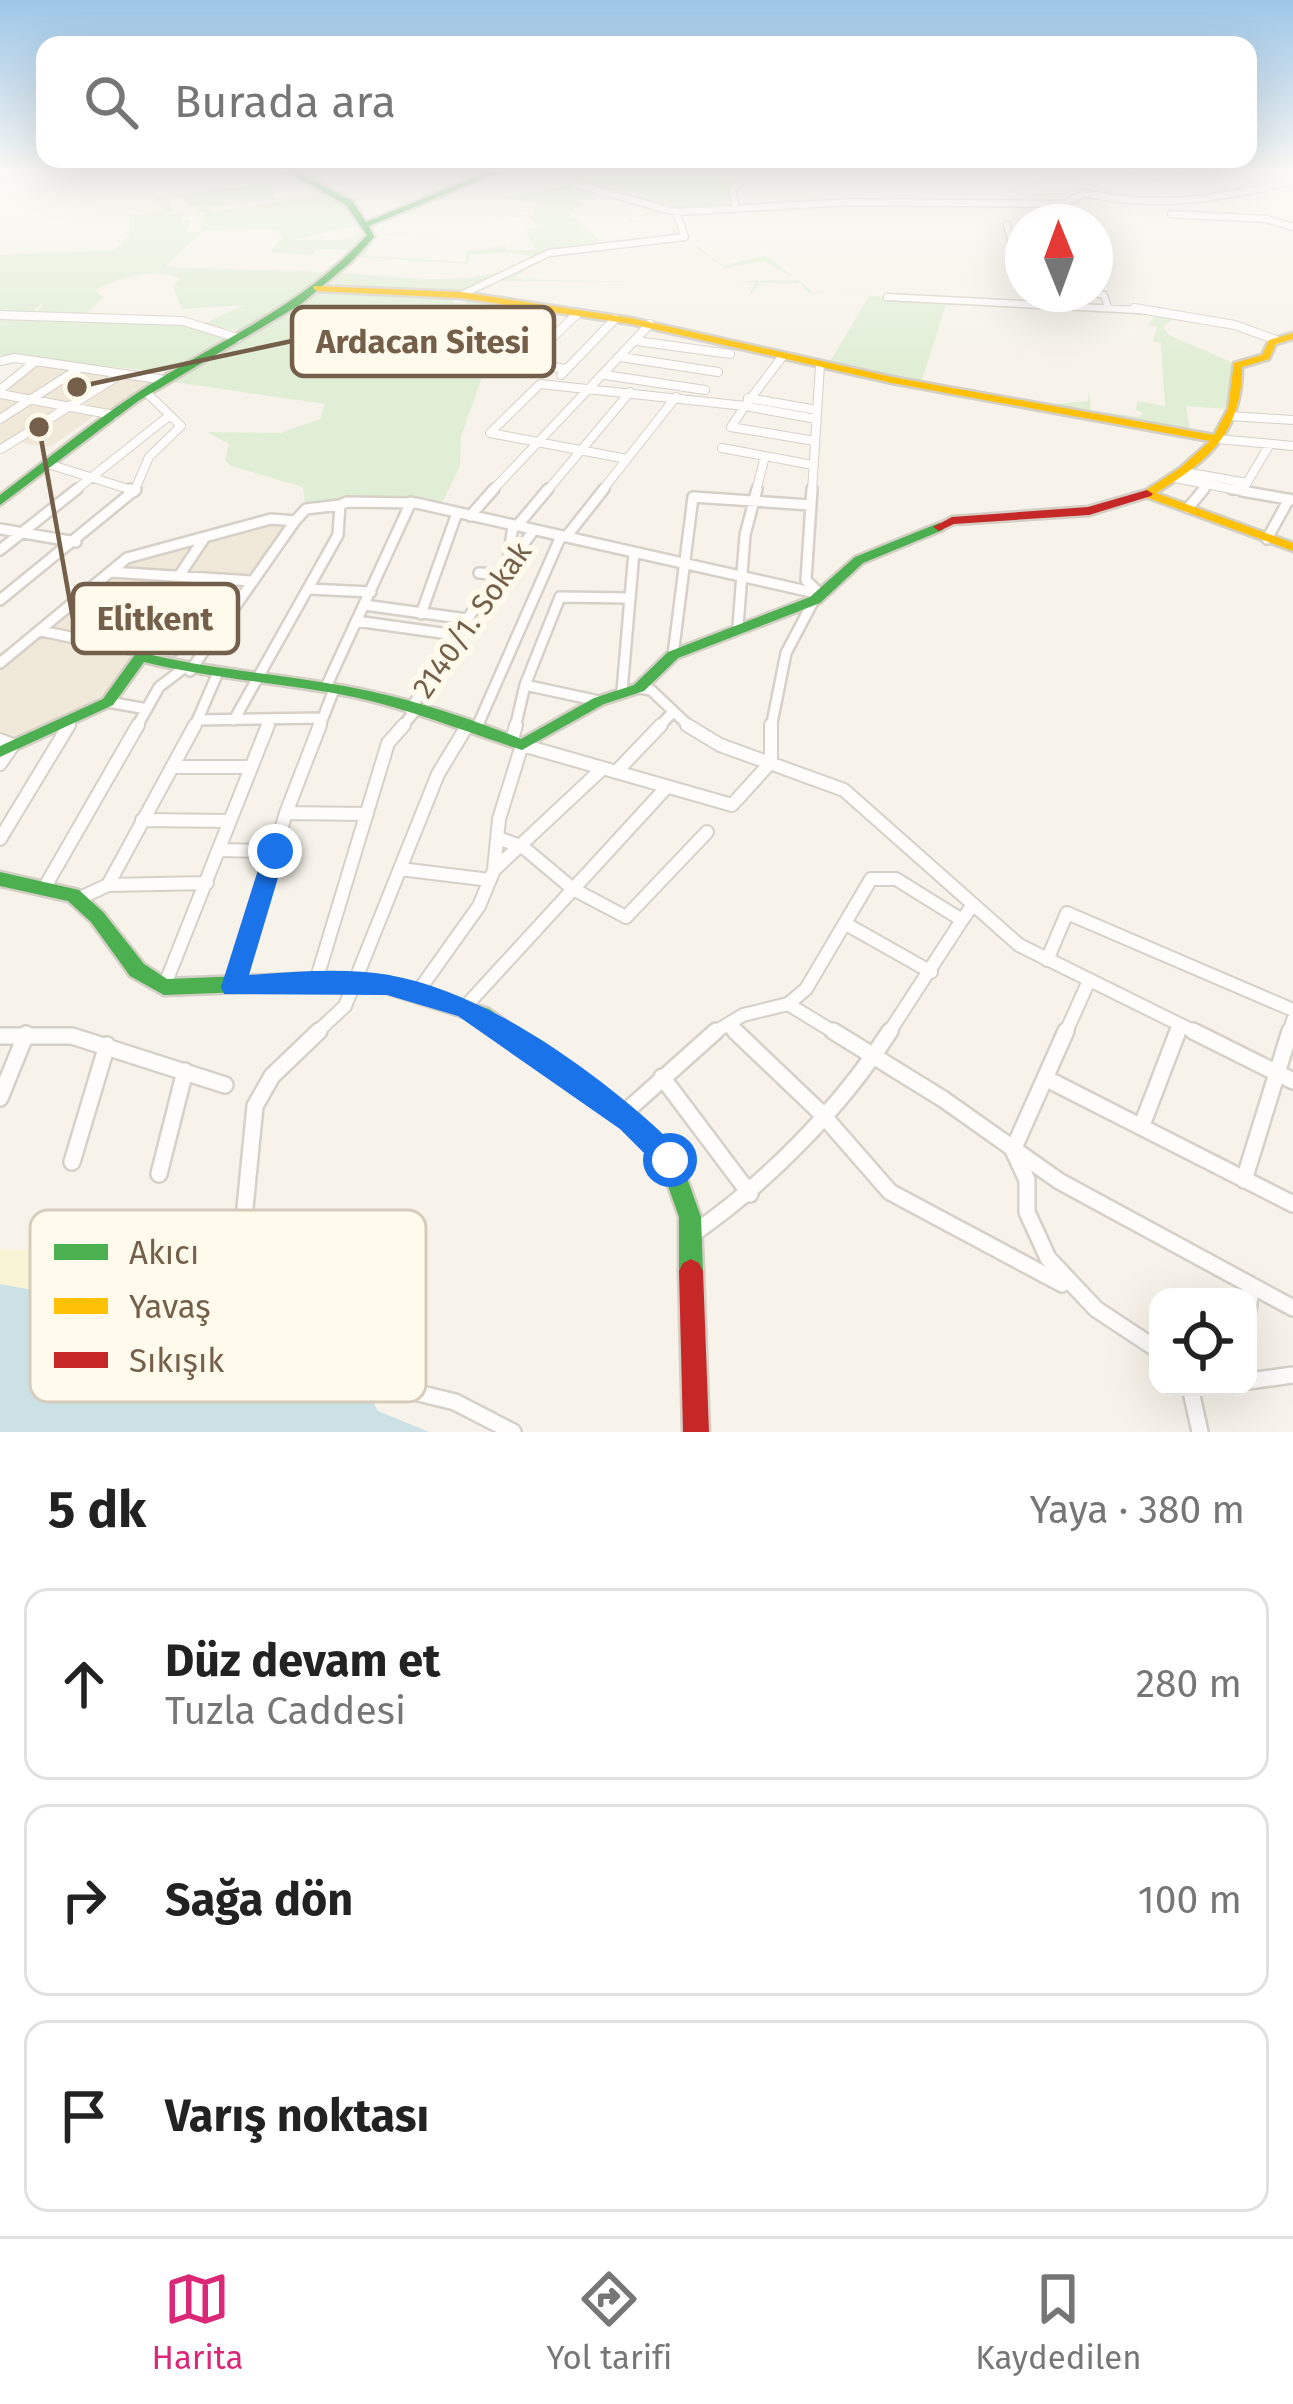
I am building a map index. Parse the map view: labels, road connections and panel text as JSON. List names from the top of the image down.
{
  "streets": {
    "street": ["2140/1. Sokak"]
  },
  "places": ["Ardacan Sitesi", "Elitkent"],
  "legend": ["Akıcı", "Yavaş", "Sıkışık"],
  "north": "top",
  "page": {
    "search": "Burada ara",
    "heading": ["5 dk", "Yaya · 380 m"],
    "list": [
      ["Düz devam et", "Tuzla Caddesi", "280 m"],
      ["Sağa dön", "100 m"],
      "Varış noktası"
    ],
    "nav": ["Harita", "Yol tarifi", "Kaydedilen"]
  }
}
